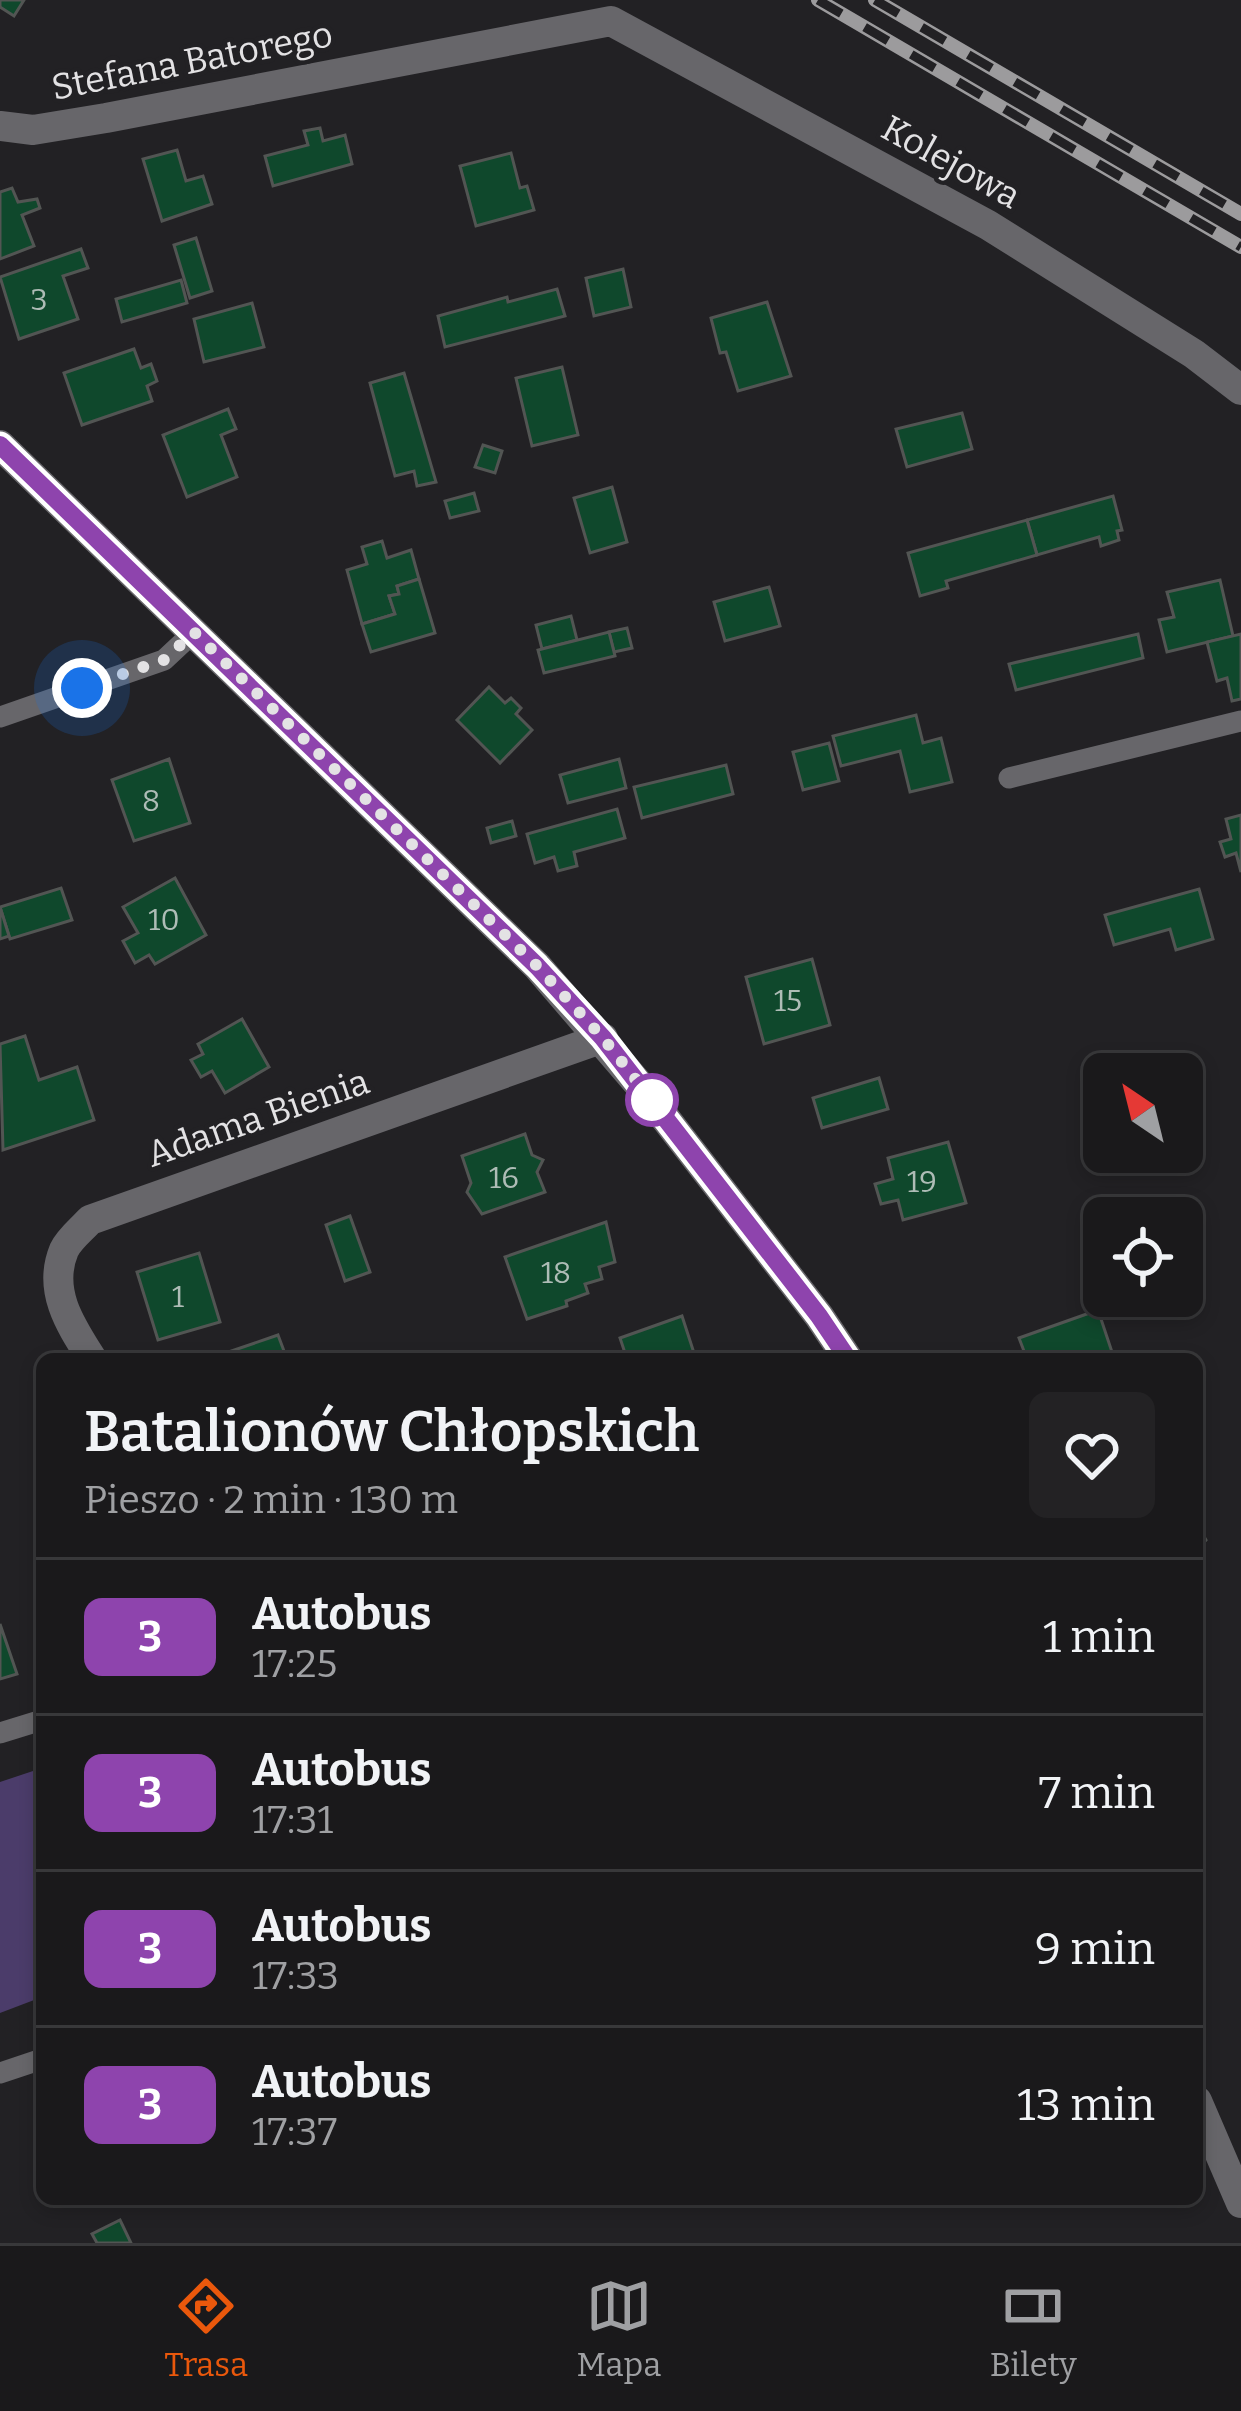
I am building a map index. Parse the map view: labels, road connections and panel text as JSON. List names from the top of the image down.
{
  "streets": {
    "street": ["Stefana Batorego", "Kolejowa", "Adama Bienia"]
  },
  "crossings": [
    ["Stefana Batorego", "Kolejowa"]
  ],
  "lines": ["bus line 3"],
  "house_numbers": [
    "3",
    "8",
    "10",
    "15",
    "16",
    "19",
    "18",
    "1"
  ],
  "north": "top left",
  "page": {
    "heading": ["Batalionów Chłopskich", "Pieszo · 2 min · 130 m"],
    "list": [
      {
        "mark": "3",
        "name": "Autobus",
        "note": "17:25",
        "value": "1 min"
      },
      {
        "mark": "3",
        "name": "Autobus",
        "note": "17:31",
        "value": "7 min"
      },
      {
        "mark": "3",
        "name": "Autobus",
        "note": "17:33",
        "value": "9 min"
      },
      {
        "mark": "3",
        "name": "Autobus",
        "note": "17:37",
        "value": "13 min"
      }
    ],
    "tabs": ["Trasa", "Mapa", "Bilety"]
  }
}
